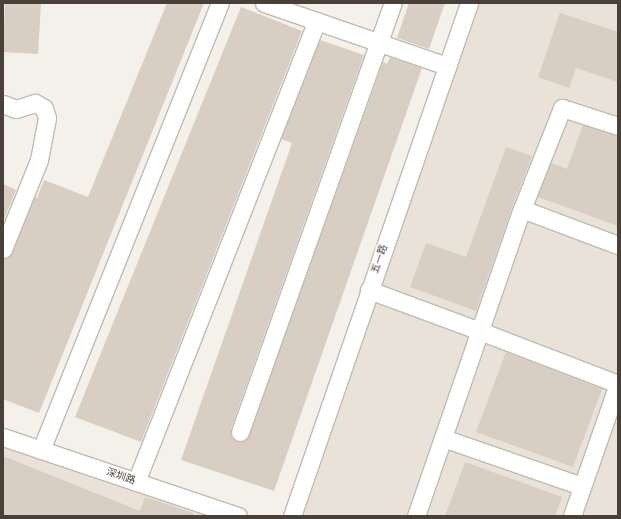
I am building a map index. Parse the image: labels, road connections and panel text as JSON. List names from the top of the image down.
{
  "streets": {
    "street": ["五一路", "深圳路"]
  }
}
